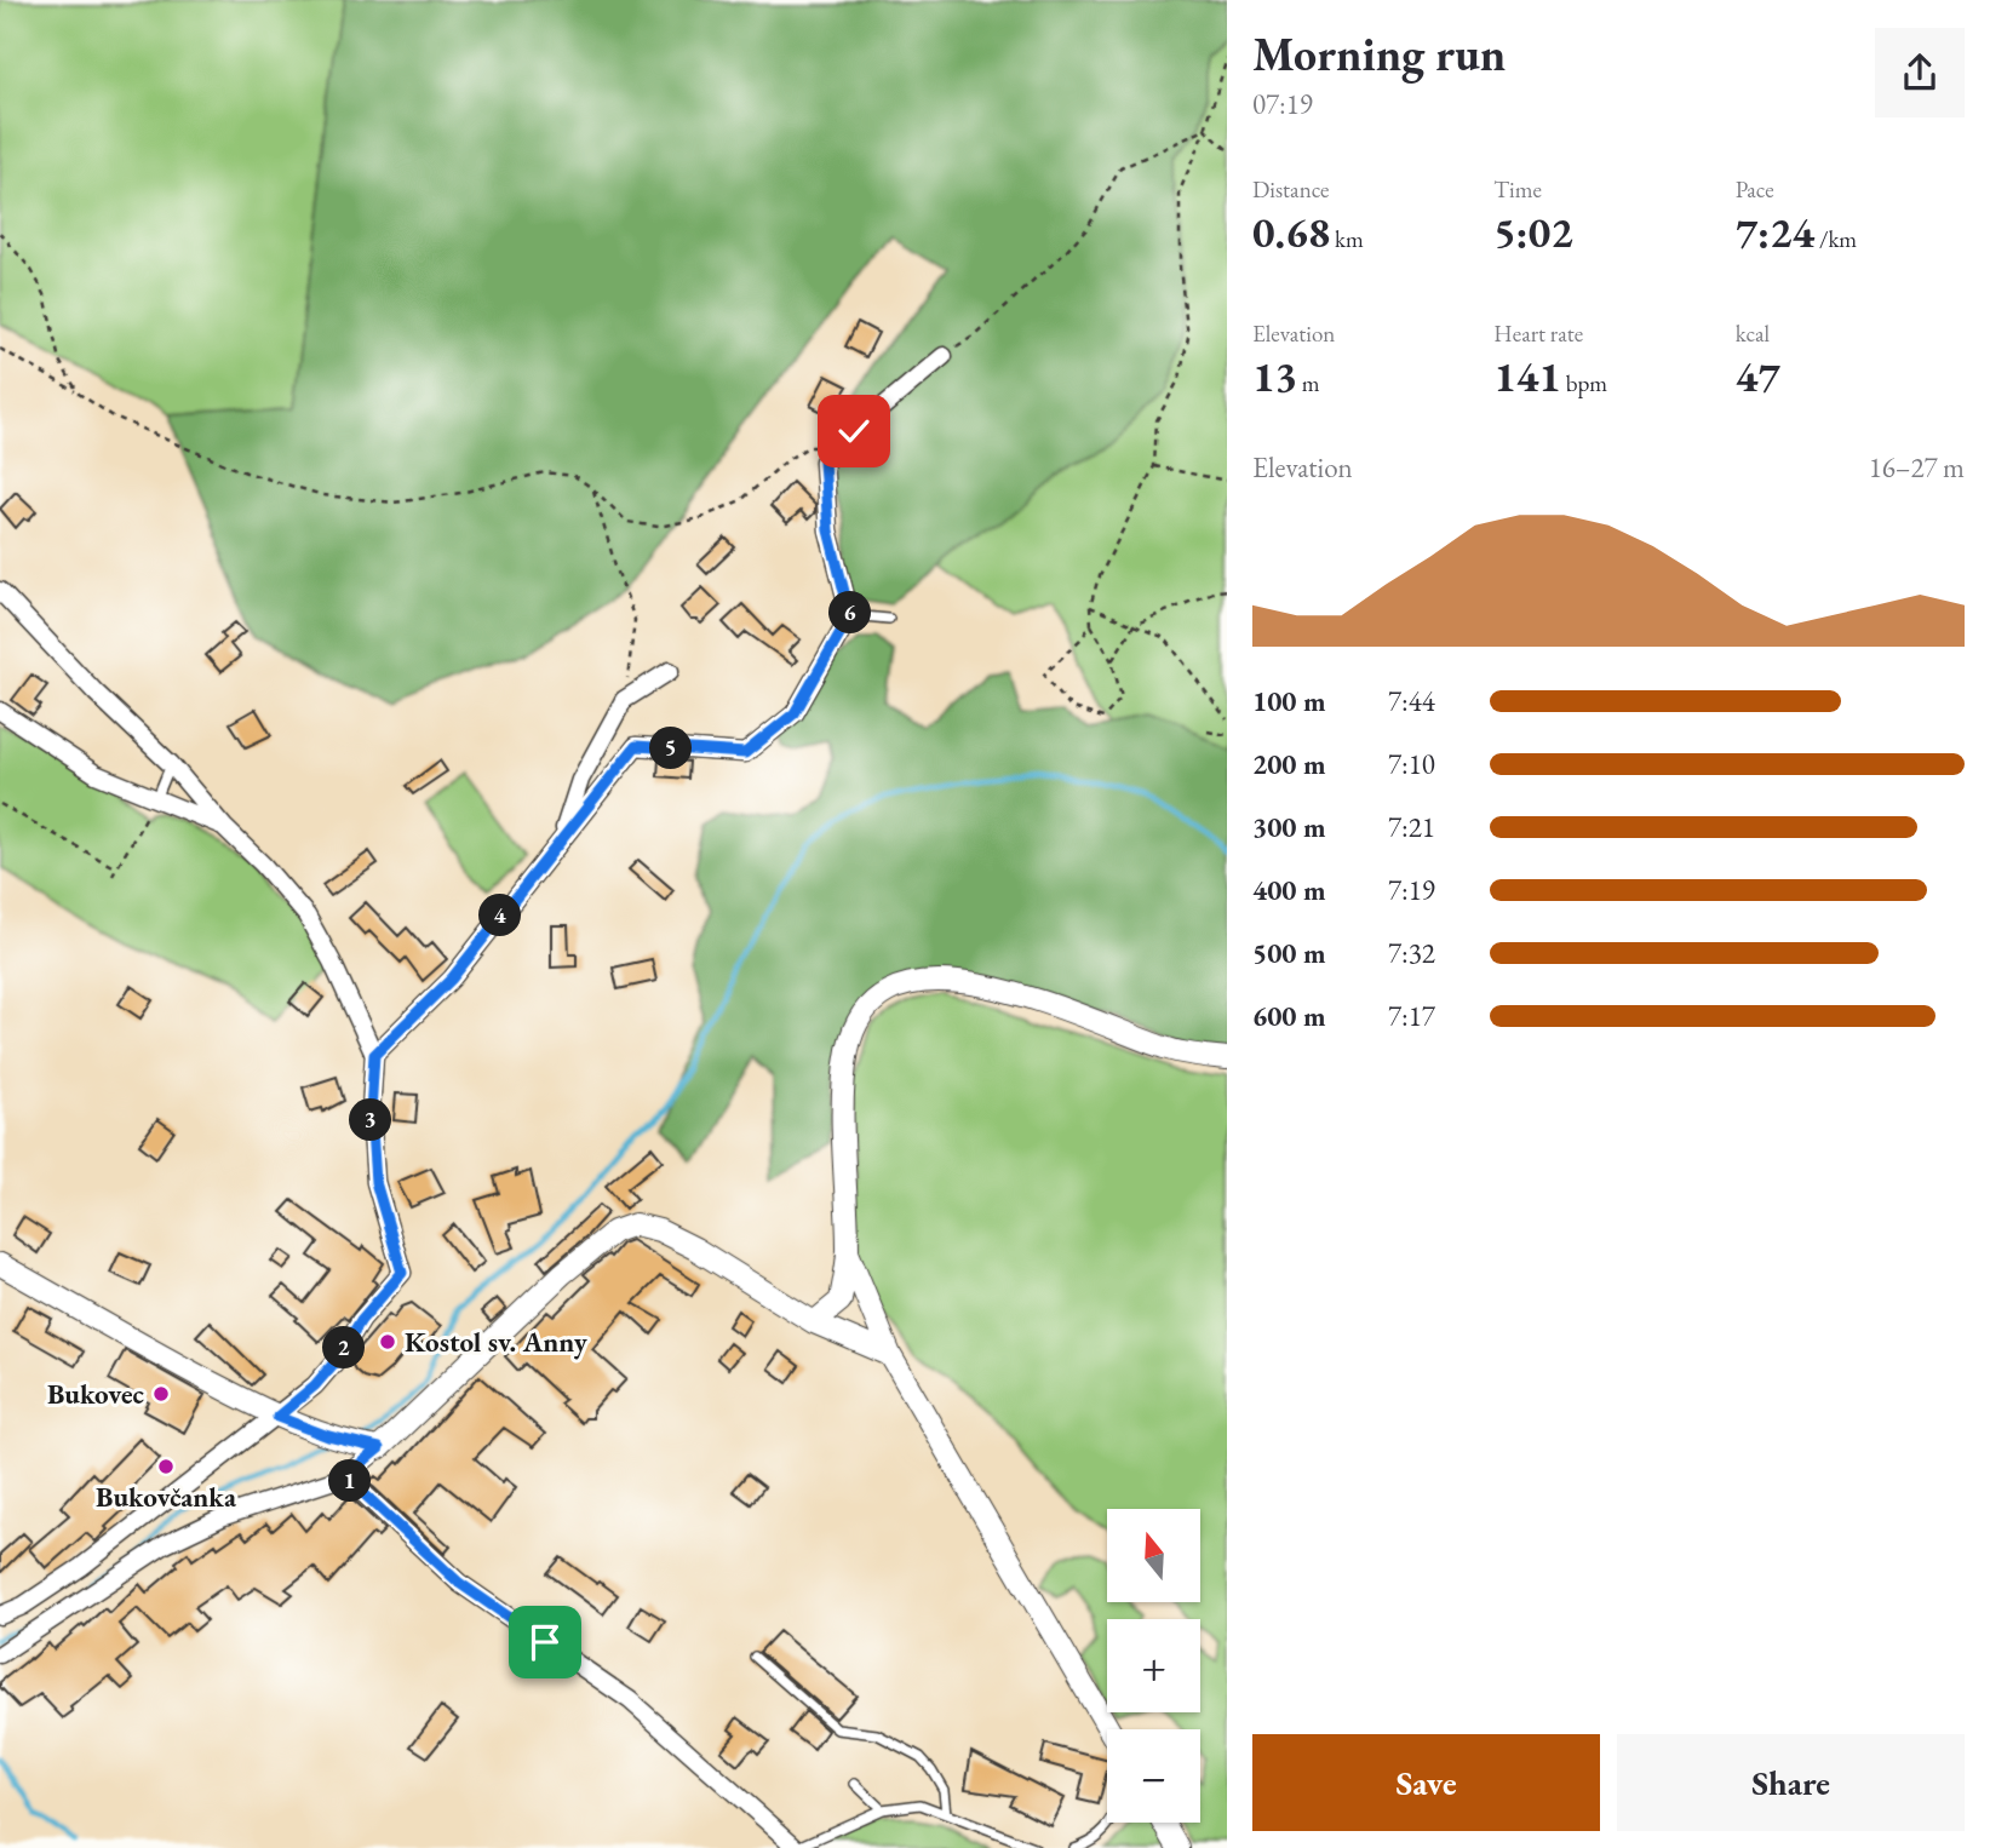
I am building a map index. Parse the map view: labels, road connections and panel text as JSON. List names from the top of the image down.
{
  "places": ["Kostol sv. Anny", "Bukovec", "Bukovčanka"],
  "north": "top",
  "page": {
    "heading": ["Morning run", "07:19"],
    "stats": [
      ["Distance", "0.68 km"],
      ["Time", "5:02"],
      ["Pace", "7:24 /km"],
      ["Elevation", "13 m"],
      ["Heart rate", "141 bpm"],
      ["kcal", "47"]
    ],
    "chart": ["Elevation", "16–27 m"],
    "pins": [
      "6",
      "5",
      "4",
      "3",
      "2",
      "1"
    ],
    "list": [
      {
        "name": "100 m",
        "note": "7:44"
      },
      {
        "name": "200 m",
        "note": "7:10"
      },
      {
        "name": "300 m",
        "note": "7:21"
      },
      {
        "name": "400 m",
        "note": "7:19"
      },
      {
        "name": "500 m",
        "note": "7:32"
      },
      {
        "name": "600 m",
        "note": "7:17"
      }
    ],
    "map_buttons": ["+", "−"],
    "buttons": ["Save", "Share"]
  }
}
